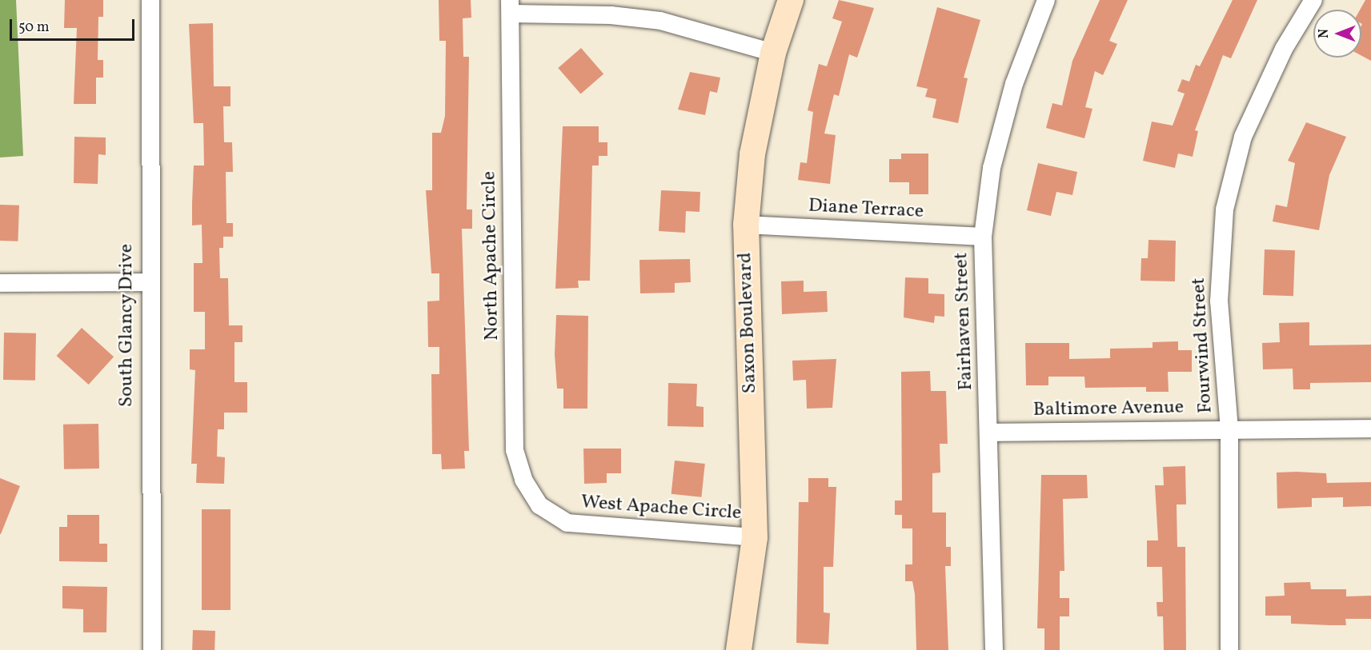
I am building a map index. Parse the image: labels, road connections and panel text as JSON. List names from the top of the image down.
{
  "streets": {
    "main road": ["Saxon Boulevard"],
    "street": [
      "Diane Terrace",
      "North Apache Circle",
      "Fairhaven Street",
      "South Glancy Drive",
      "Fourwind Street",
      "Baltimore Avenue",
      "West Apache Circle"
    ]
  },
  "crossings": [
    ["Diane Terrace", "Fairhaven Street"],
    ["Diane Terrace", "Saxon Boulevard"],
    ["North Apache Circle", "West Apache Circle"],
    ["Fairhaven Street", "Baltimore Avenue"],
    ["Saxon Boulevard", "West Apache Circle"],
    ["Fourwind Street", "Baltimore Avenue"]
  ],
  "scale_bar": "50 m",
  "north": "left"
}
